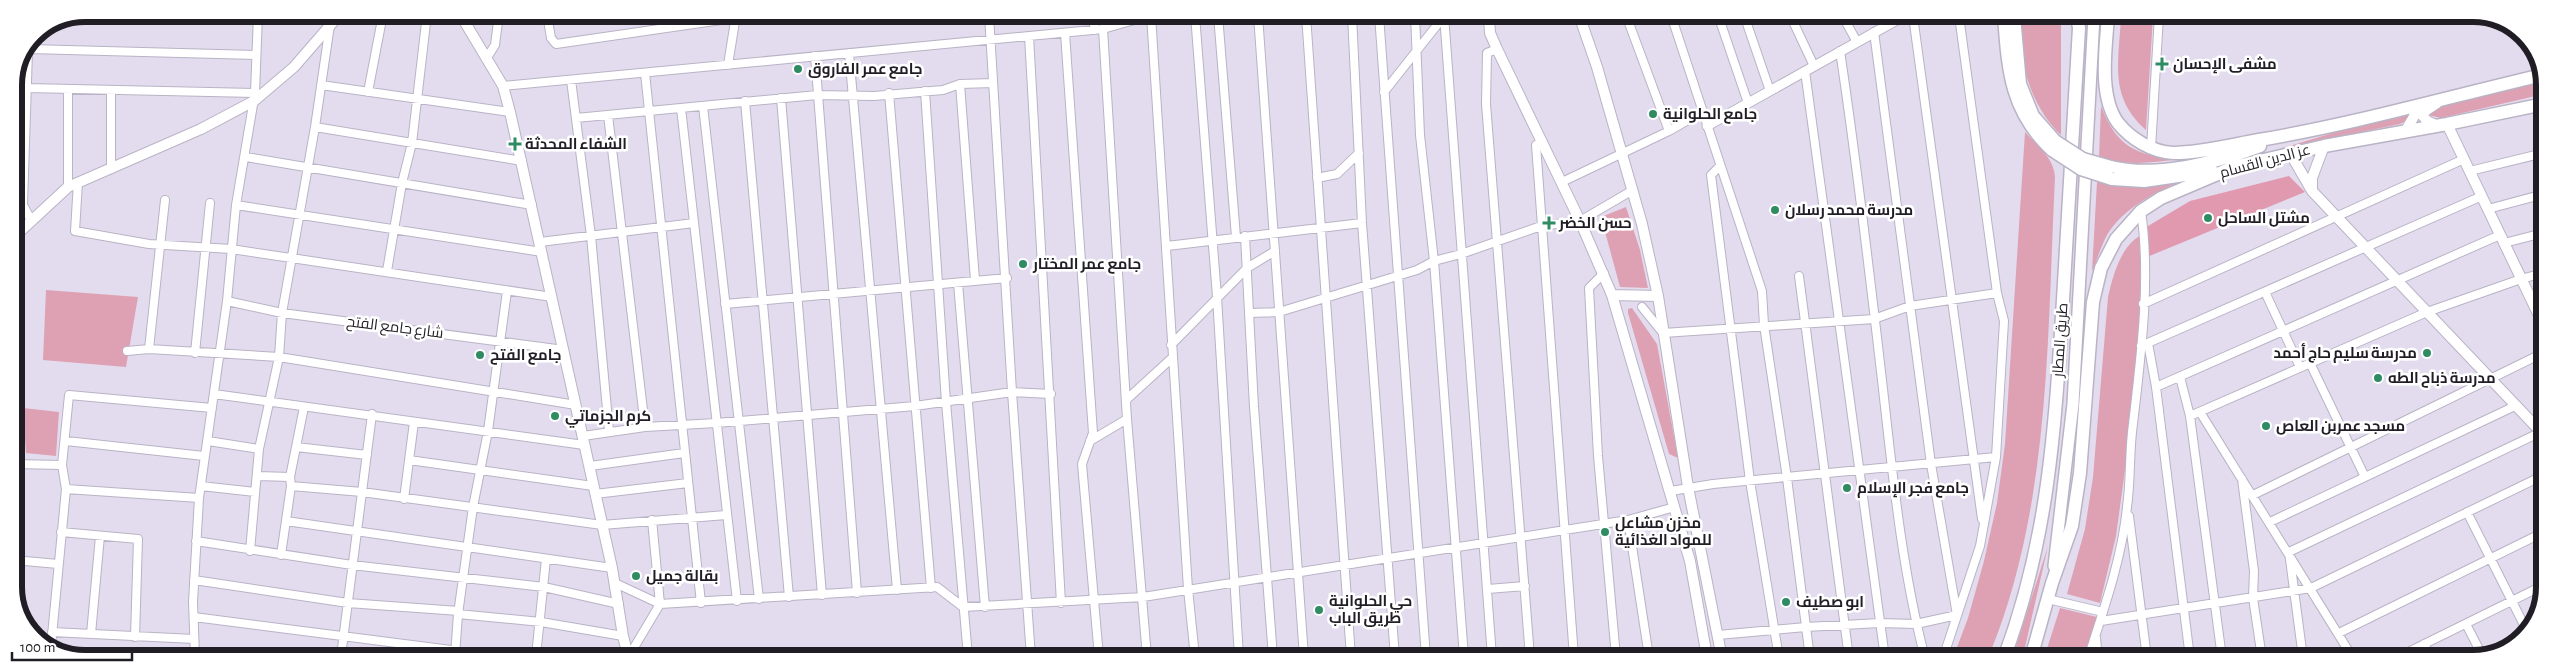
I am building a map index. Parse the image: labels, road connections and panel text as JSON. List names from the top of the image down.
{
  "streets": {
    "highway": ["عز الدين القسام", "طريق المطار"],
    "street": ["شارع جامع الفتح"]
  },
  "crossings": [
    ["عز الدين القسام", "طريق المطار"]
  ],
  "places": {
    "health": ["مشفى الإحسان", "الشفاء المحدثة", "حسن الخضر"],
    "other": [
      "جامع عمر الفاروق",
      "جامع الحلوانية",
      "مدرسة محمد رسلان",
      "مشتل الساحل",
      "جامع عمر المختار",
      "مدرسة سليم حاج أحمد",
      "جامع الفتح",
      "مدرسة ذباح الطه",
      "كرم الجزماتي",
      "مسجد عمربن العاص",
      "جامع فجر الإسلام",
      "مخزن مشاعل للمواد الغذائية",
      "بقالة جميل",
      "ابو صطيف",
      "حي الحلوانية طريق الباب"
    ]
  },
  "scale_bar": "100 m"
}
